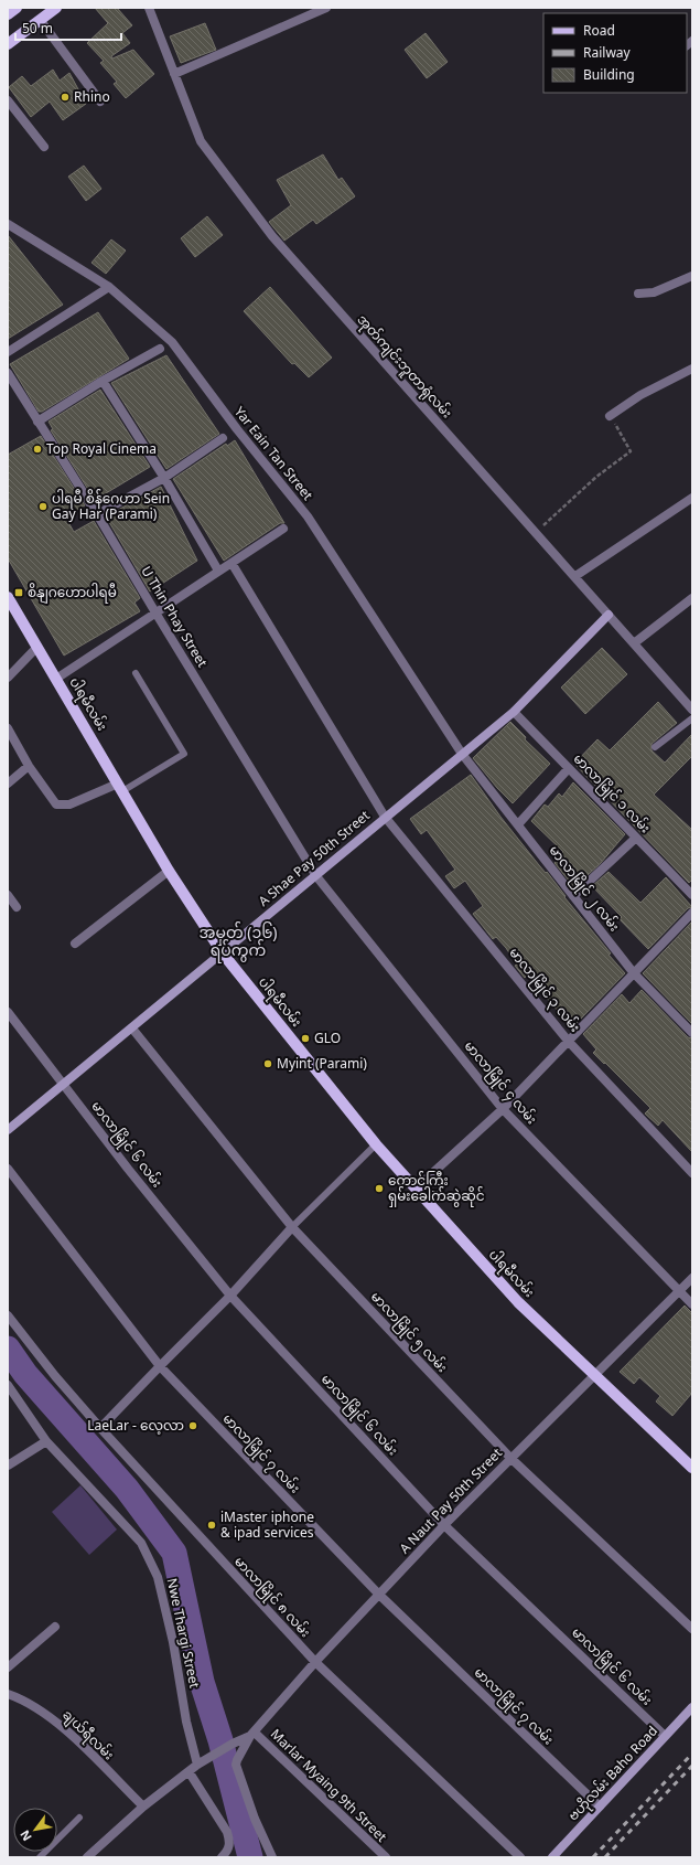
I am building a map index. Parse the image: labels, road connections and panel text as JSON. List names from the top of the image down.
{
  "streets": {
    "main road": ["ပါရမီလမ်း"],
    "street": [
      "အုတ်ကျင်းဘူတာရုံလမ်း",
      "Yar Eain Tan Street",
      "U Thin Phay Street",
      "မာလာမြိုင် ၁ လမ်း",
      "A Shae Pay 50th Street",
      "မာလာမြိုင် ၂ လမ်း",
      "မာလာမြိုင် ၃ လမ်း",
      "မာလာမြိုင် ၄ လမ်း",
      "မာလာမြိုင် ၆ လမ်း",
      "မာလာမြိုင် ၅ လမ်း",
      "မာလာမြိုင် ၇ လမ်း",
      "A Naut Pay 50th Street",
      "မာလာမြိုင် ၈ လမ်း",
      "Nwe Thargi Street",
      "ချယ်ရီလမ်း",
      "ဗဟိုလမ်း Baho Road",
      "Marlar Myaing 9th Street"
    ]
  },
  "crossings": [
    ["အုတ်ကျင်းဘူတာရုံလမ်း", "A Shae Pay 50th Street"],
    ["Yar Eain Tan Street", "A Shae Pay 50th Street"],
    ["Yar Eain Tan Street", "မာလာမြိုင် ၂ လမ်း"],
    ["U Thin Phay Street", "A Shae Pay 50th Street"],
    ["U Thin Phay Street", "မာလာမြိုင် ၄ လမ်း"],
    ["ပါရမီလမ်း", "A Shae Pay 50th Street"],
    ["ပါရမီလမ်း", "A Naut Pay 50th Street"],
    ["မာလာမြိုင် ၁ လမ်း", "A Shae Pay 50th Street"],
    ["A Shae Pay 50th Street", "မာလာမြိုင် ၂ လမ်း"],
    ["A Shae Pay 50th Street", "မာလာမြိုင် ၃ လမ်း"],
    ["A Shae Pay 50th Street", "မာလာမြိုင် ၄ လမ်း"],
    ["A Shae Pay 50th Street", "မာလာမြိုင် ၆ လမ်း"],
    ["A Shae Pay 50th Street", "မာလာမြိုင် ၅ လမ်း"],
    ["မာလာမြိုင် ၄ လမ်း", "A Naut Pay 50th Street"],
    ["မာလာမြိုင် ၆ လမ်း", "A Naut Pay 50th Street"],
    ["မာလာမြိုင် ၆ လမ်း", "ဗဟိုလမ်း Baho Road"],
    ["မာလာမြိုင် ၅ လမ်း", "A Naut Pay 50th Street"],
    ["မာလာမြိုင် ၇ လမ်း", "A Naut Pay 50th Street"],
    ["မာလာမြိုင် ၇ လမ်း", "ဗဟိုလမ်း Baho Road"],
    ["A Naut Pay 50th Street", "မာလာမြိုင် ၈ လမ်း"],
    ["A Naut Pay 50th Street", "Nwe Thargi Street"],
    ["A Naut Pay 50th Street", "Marlar Myaing 9th Street"]
  ],
  "districts": ["အမှတ် (၁၆) ရပ်ကွက်"],
  "places": {
    "other": [
      "Rhino",
      "Top Royal Cinema",
      "ပါရမီ စိန်ဂေဟာ Sein Gay Har (Parami)",
      "GLO",
      "Myint (Parami)",
      "တောင်ကြီး ရှမ်းခေါက်ဆွဲဆိုင်",
      "LaeLar - လေ့လာ",
      "iMaster iphone & ipad services"
    ],
    "transit": ["စိနျဂဟောပါရမီ"]
  },
  "legend": ["Road", "Railway", "Building"],
  "scale_bar": "50 m",
  "north": "bottom left"
}
